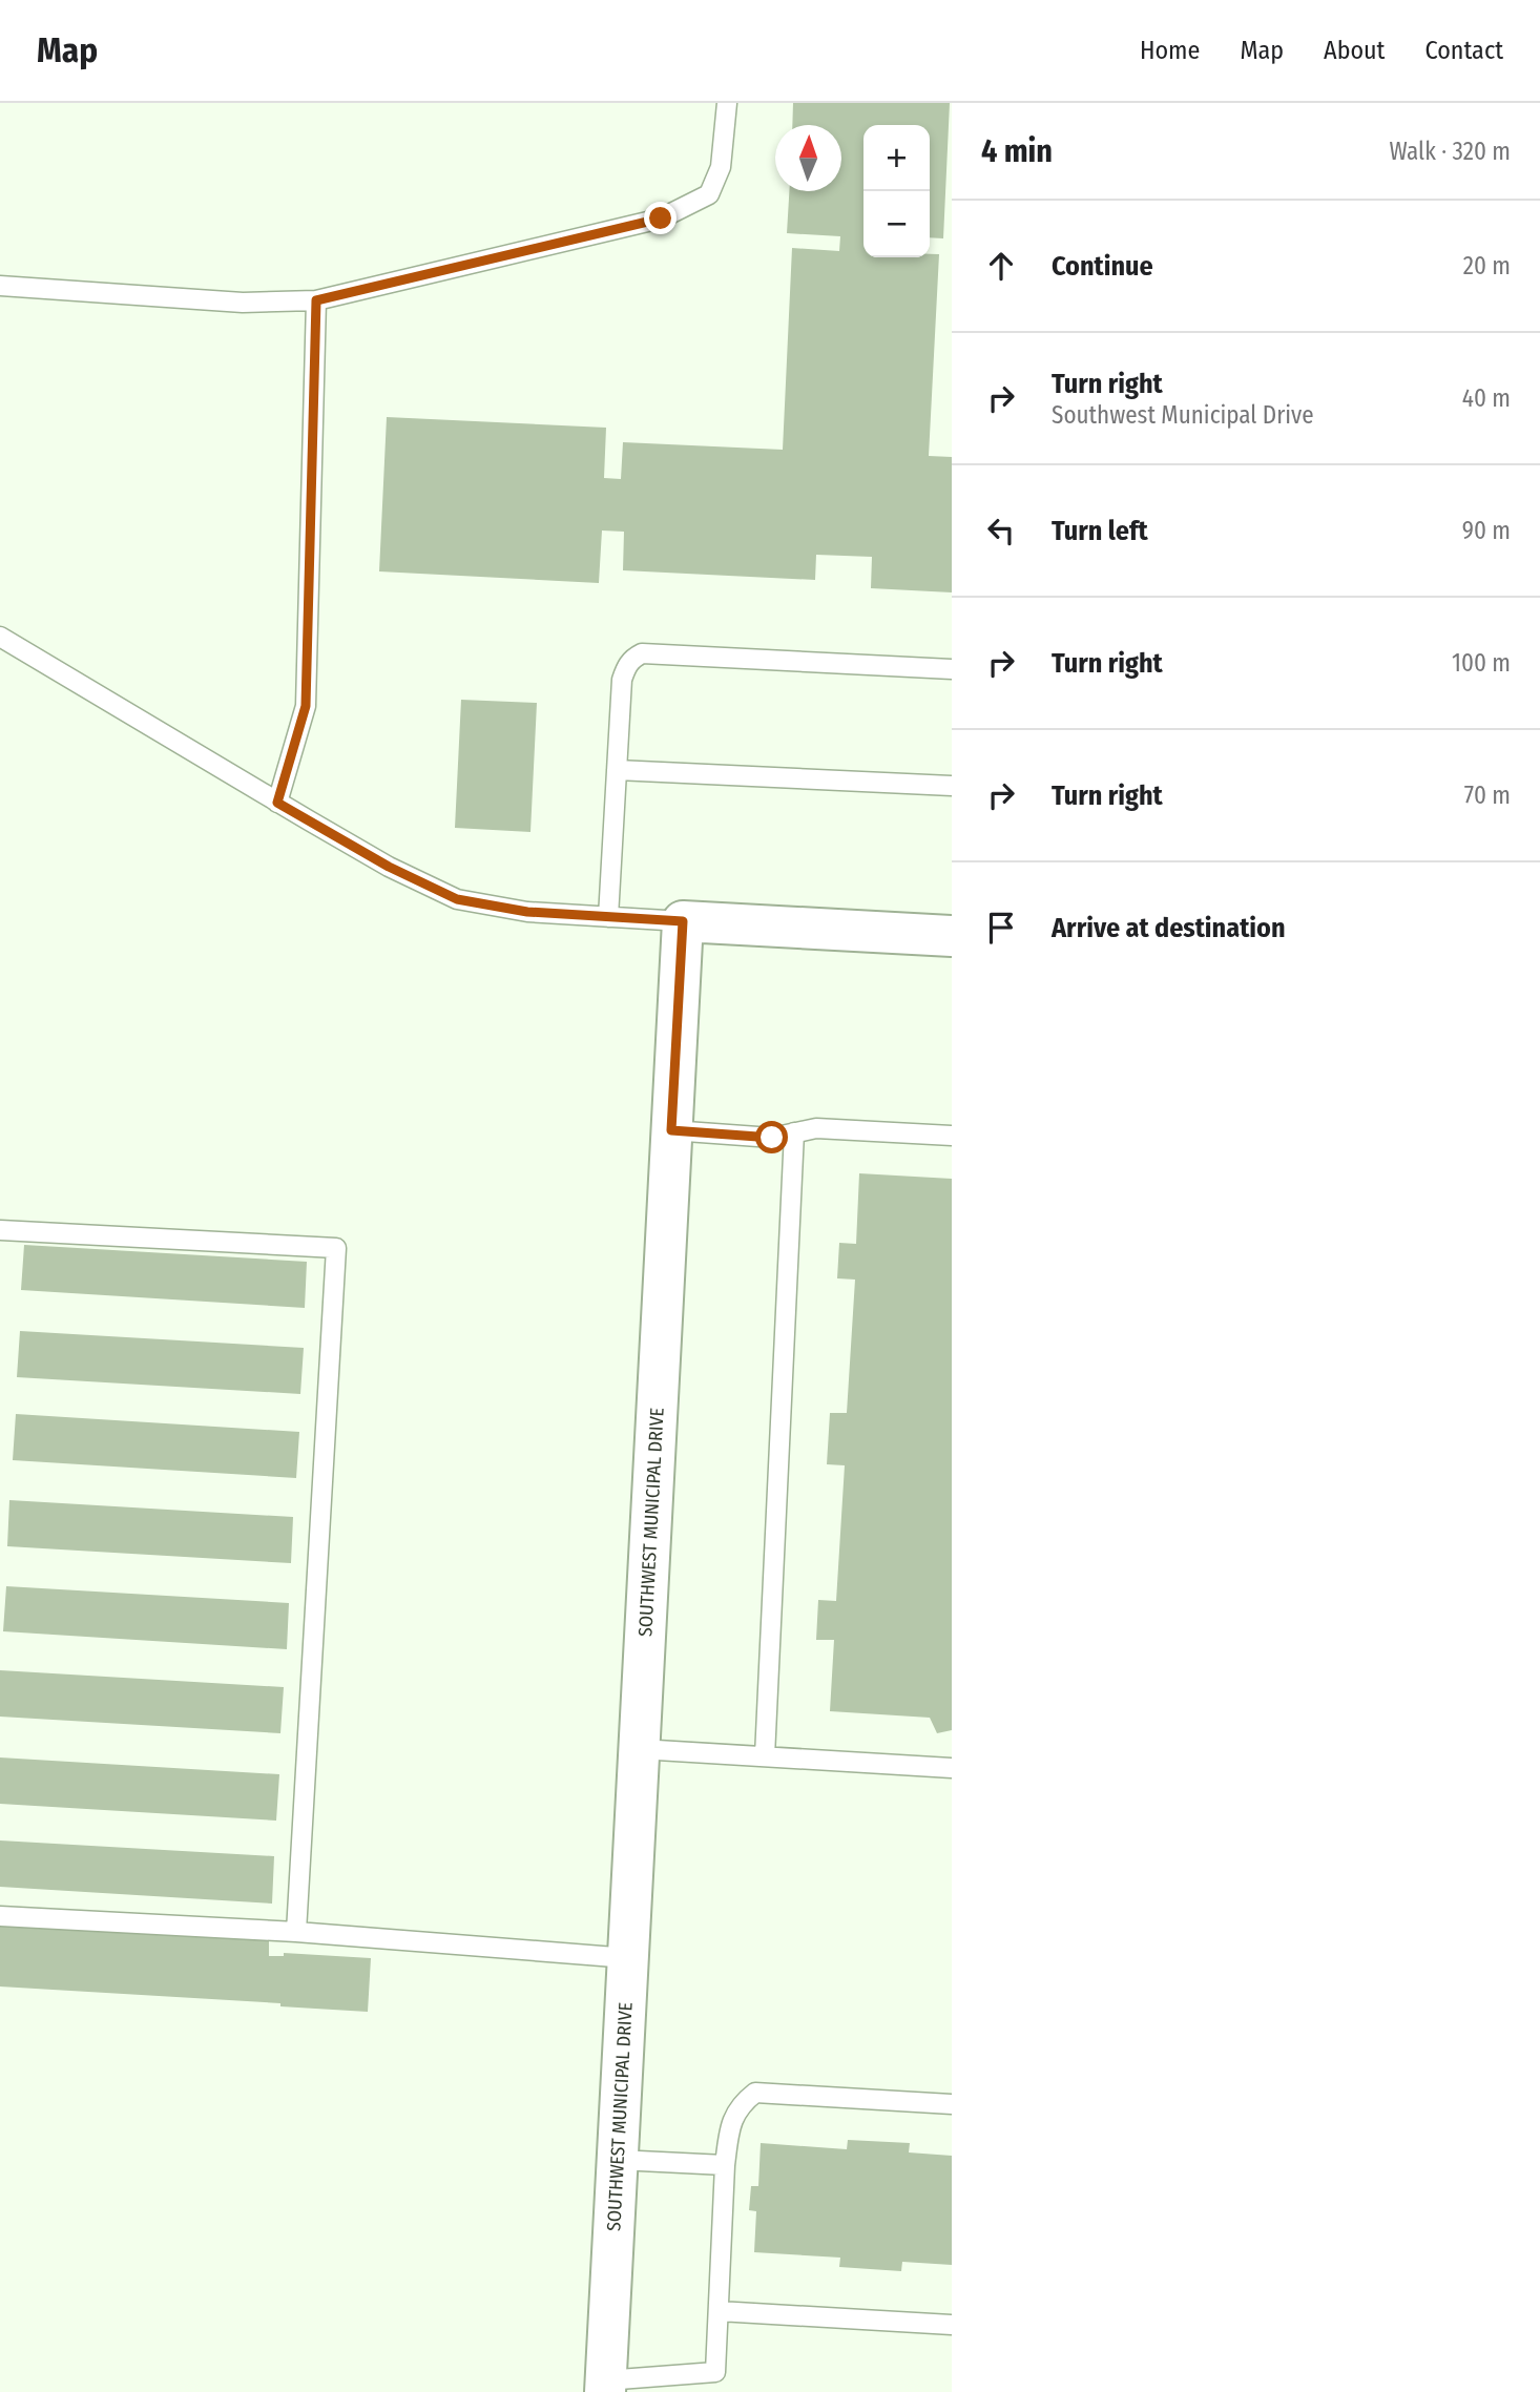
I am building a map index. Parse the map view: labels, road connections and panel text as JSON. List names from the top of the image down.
{
  "streets": {
    "street": ["SOUTHWEST MUNICIPAL DRIVE"]
  },
  "north": "top",
  "page": {
    "header": "Map",
    "nav": [
      "Home",
      "Map",
      "About",
      "Contact"
    ],
    "heading": ["4 min", "Walk · 320 m"],
    "map_buttons": ["+", "−"],
    "list": [
      ["Continue", "20 m"],
      ["Turn right", "Southwest Municipal Drive", "40 m"],
      ["Turn left", "90 m"],
      ["Turn right", "100 m"],
      ["Turn right", "70 m"],
      "Arrive at destination"
    ]
  }
}
